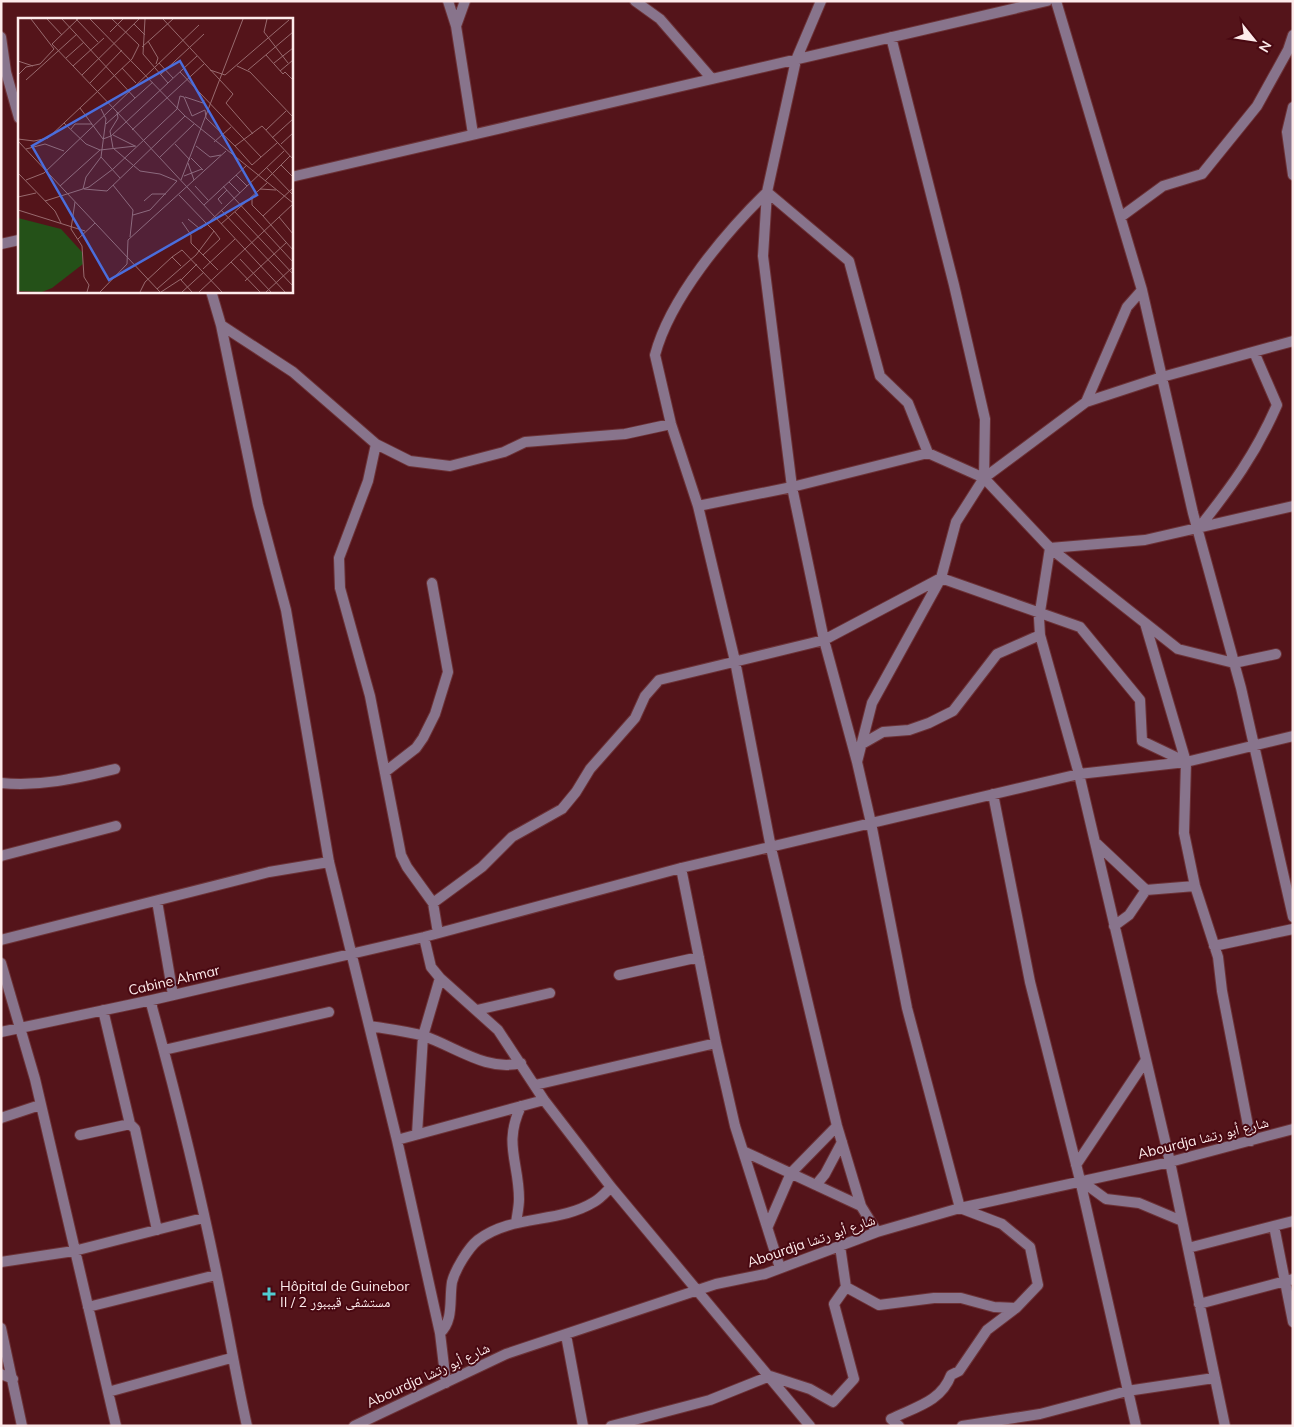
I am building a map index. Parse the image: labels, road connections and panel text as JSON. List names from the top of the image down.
{
  "streets": {
    "street": ["Cabine Ahmar", "Abourdja شارع أبو رتشا"]
  },
  "places": {
    "health": ["Hôpital de Guinebor II / مستشفى قيببور 2"]
  },
  "north": "bottom right"
}
